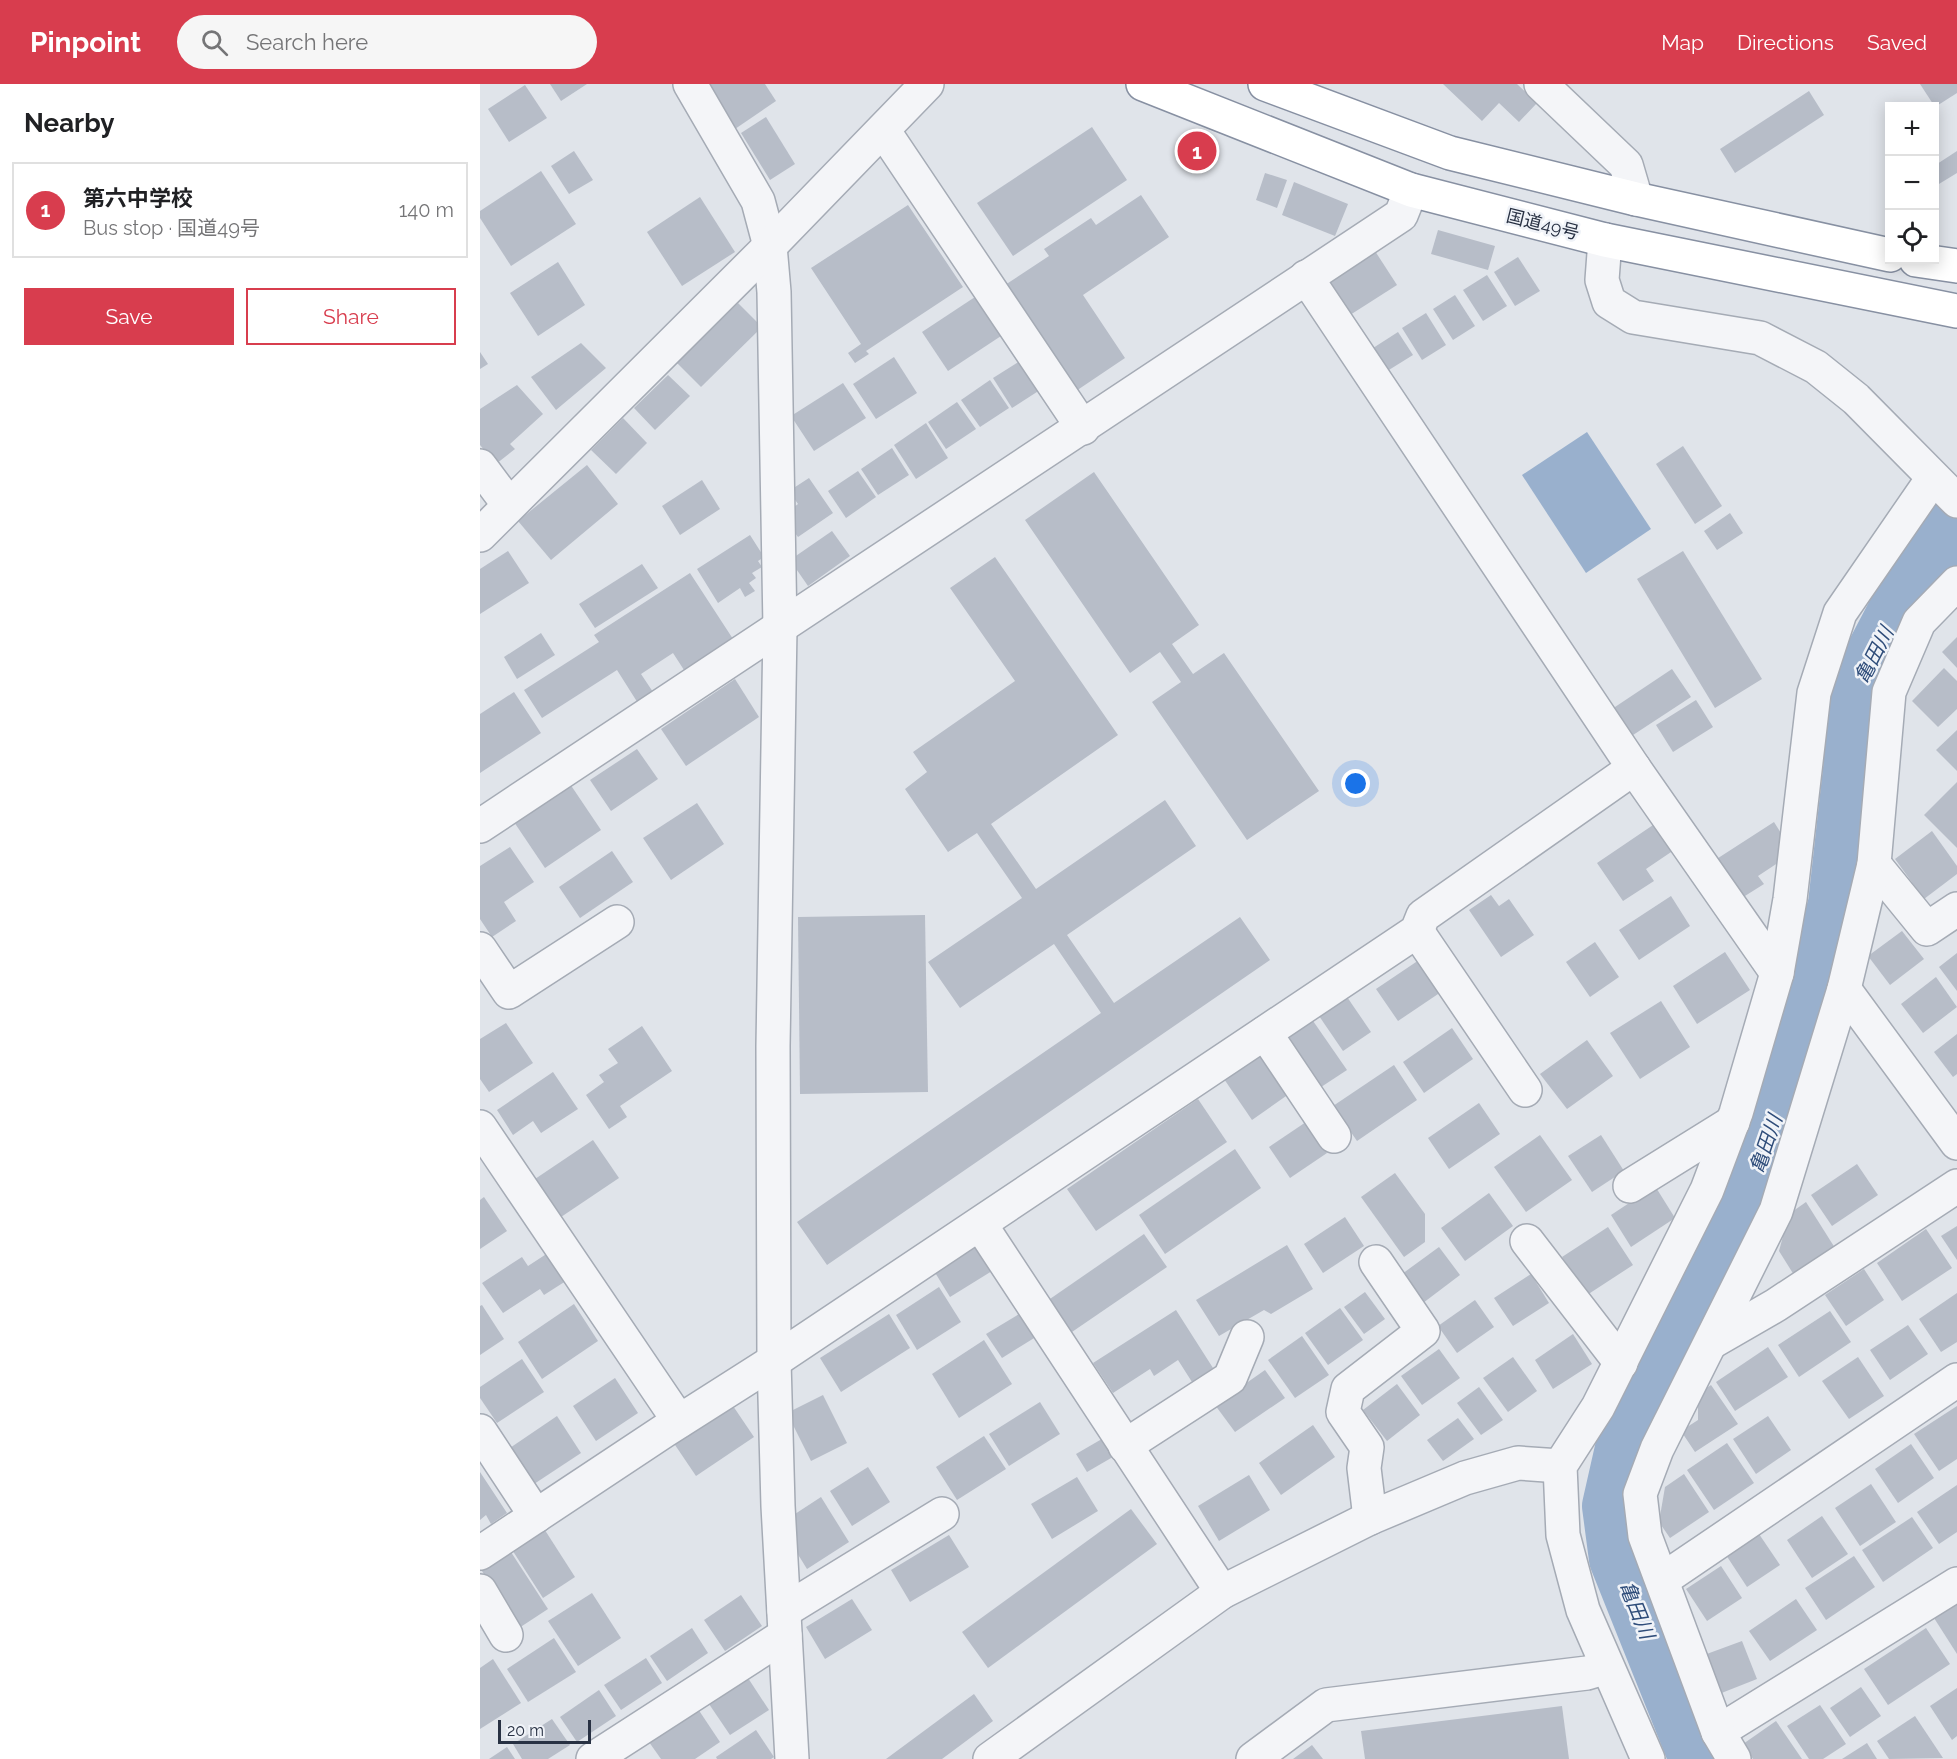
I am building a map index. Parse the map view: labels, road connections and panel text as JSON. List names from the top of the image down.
{
  "streets": {
    "highway": ["国道49号"]
  },
  "water": ["亀田川"],
  "scale_bar": "20 m",
  "page": {
    "header": "Pinpoint",
    "search": "Search here",
    "nav": ["Map", "Directions", "Saved"],
    "heading": "Nearby",
    "map_buttons": ["+", "−"],
    "pins": "1",
    "list": [
      {
        "mark": "1",
        "name": "第六中学校",
        "note": "Bus stop · 国道49号",
        "value": "140 m"
      }
    ],
    "buttons": ["Save", "Share"],
    "scale": "20 m"
  }
}
